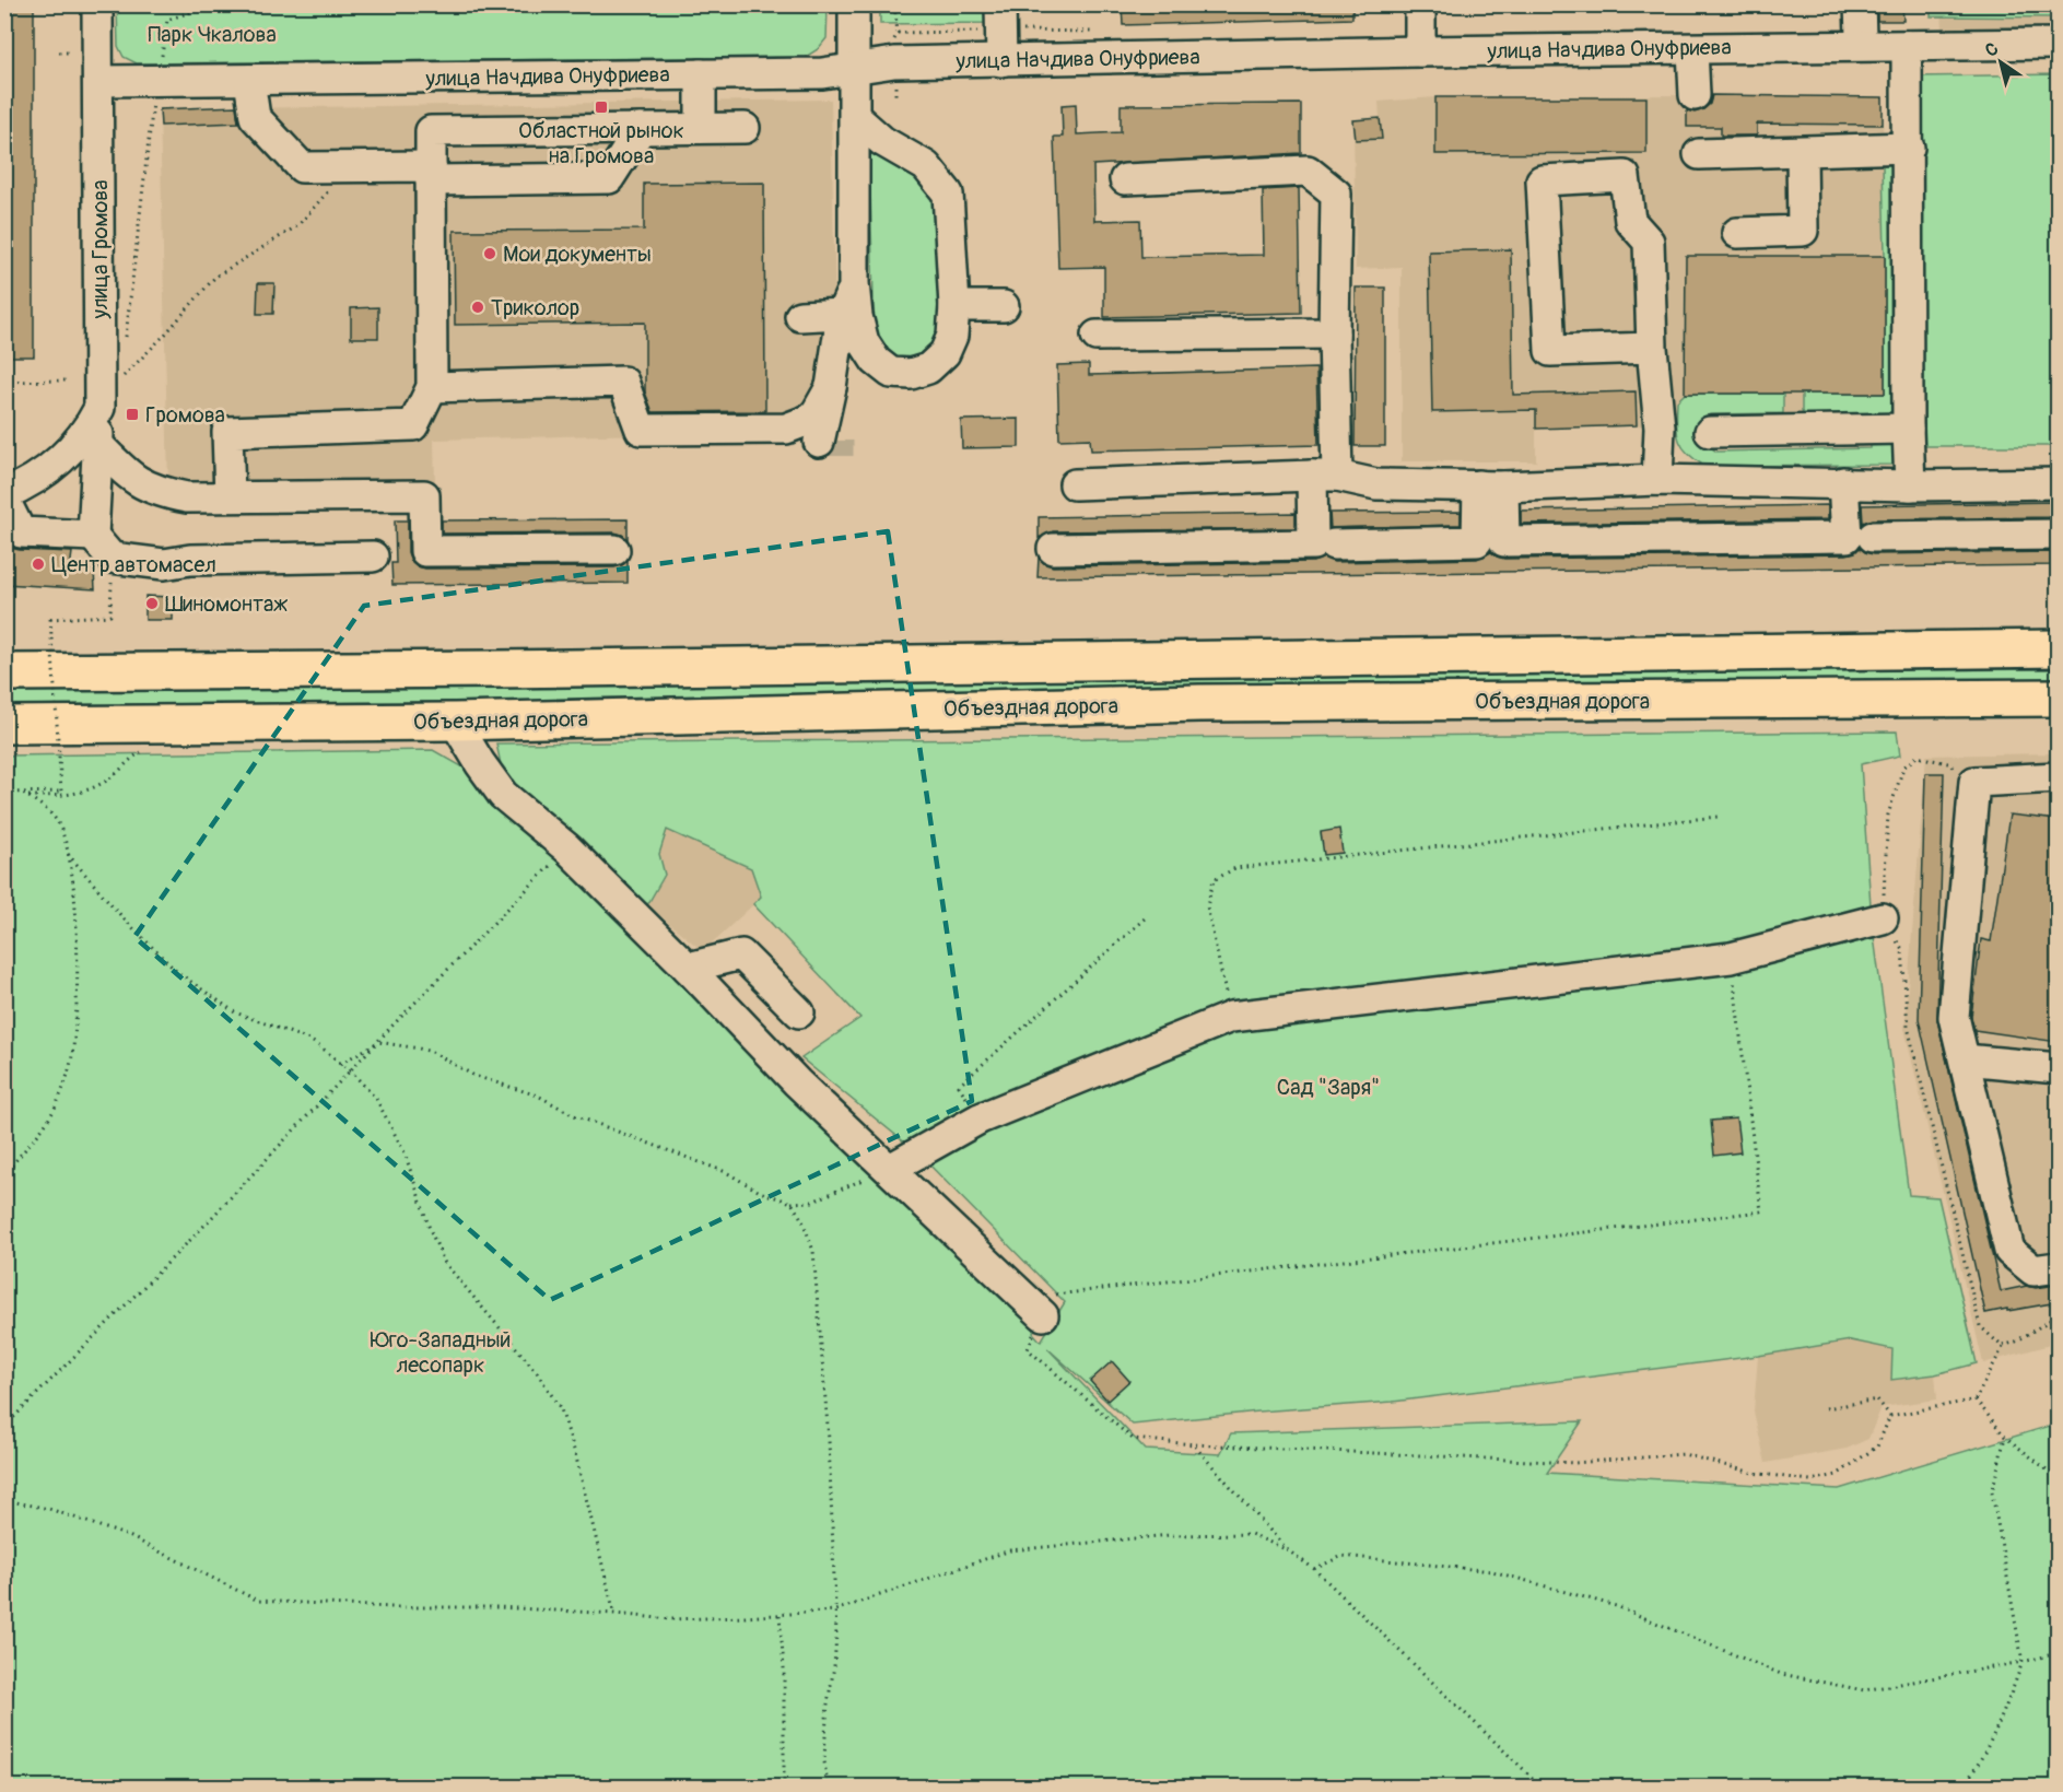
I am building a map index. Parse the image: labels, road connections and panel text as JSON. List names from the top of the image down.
{
  "streets": {
    "main road": ["Объездная дорога"],
    "street": ["улица Начдива Онуфриева", "улица Громова"]
  },
  "crossings": [
    ["улица Начдива Онуфриева", "улица Громова"]
  ],
  "parks": ["Парк Чкалова", "Сад \"Заря\"", "Юго-Западный лесопарк"],
  "places": {
    "transit": ["Областной рынок на Громова", "Громова"],
    "other": [
      "Мои документы",
      "Триколор",
      "Центр автомасел",
      "Шиномонтаж"
    ]
  },
  "north": "top left"
}
